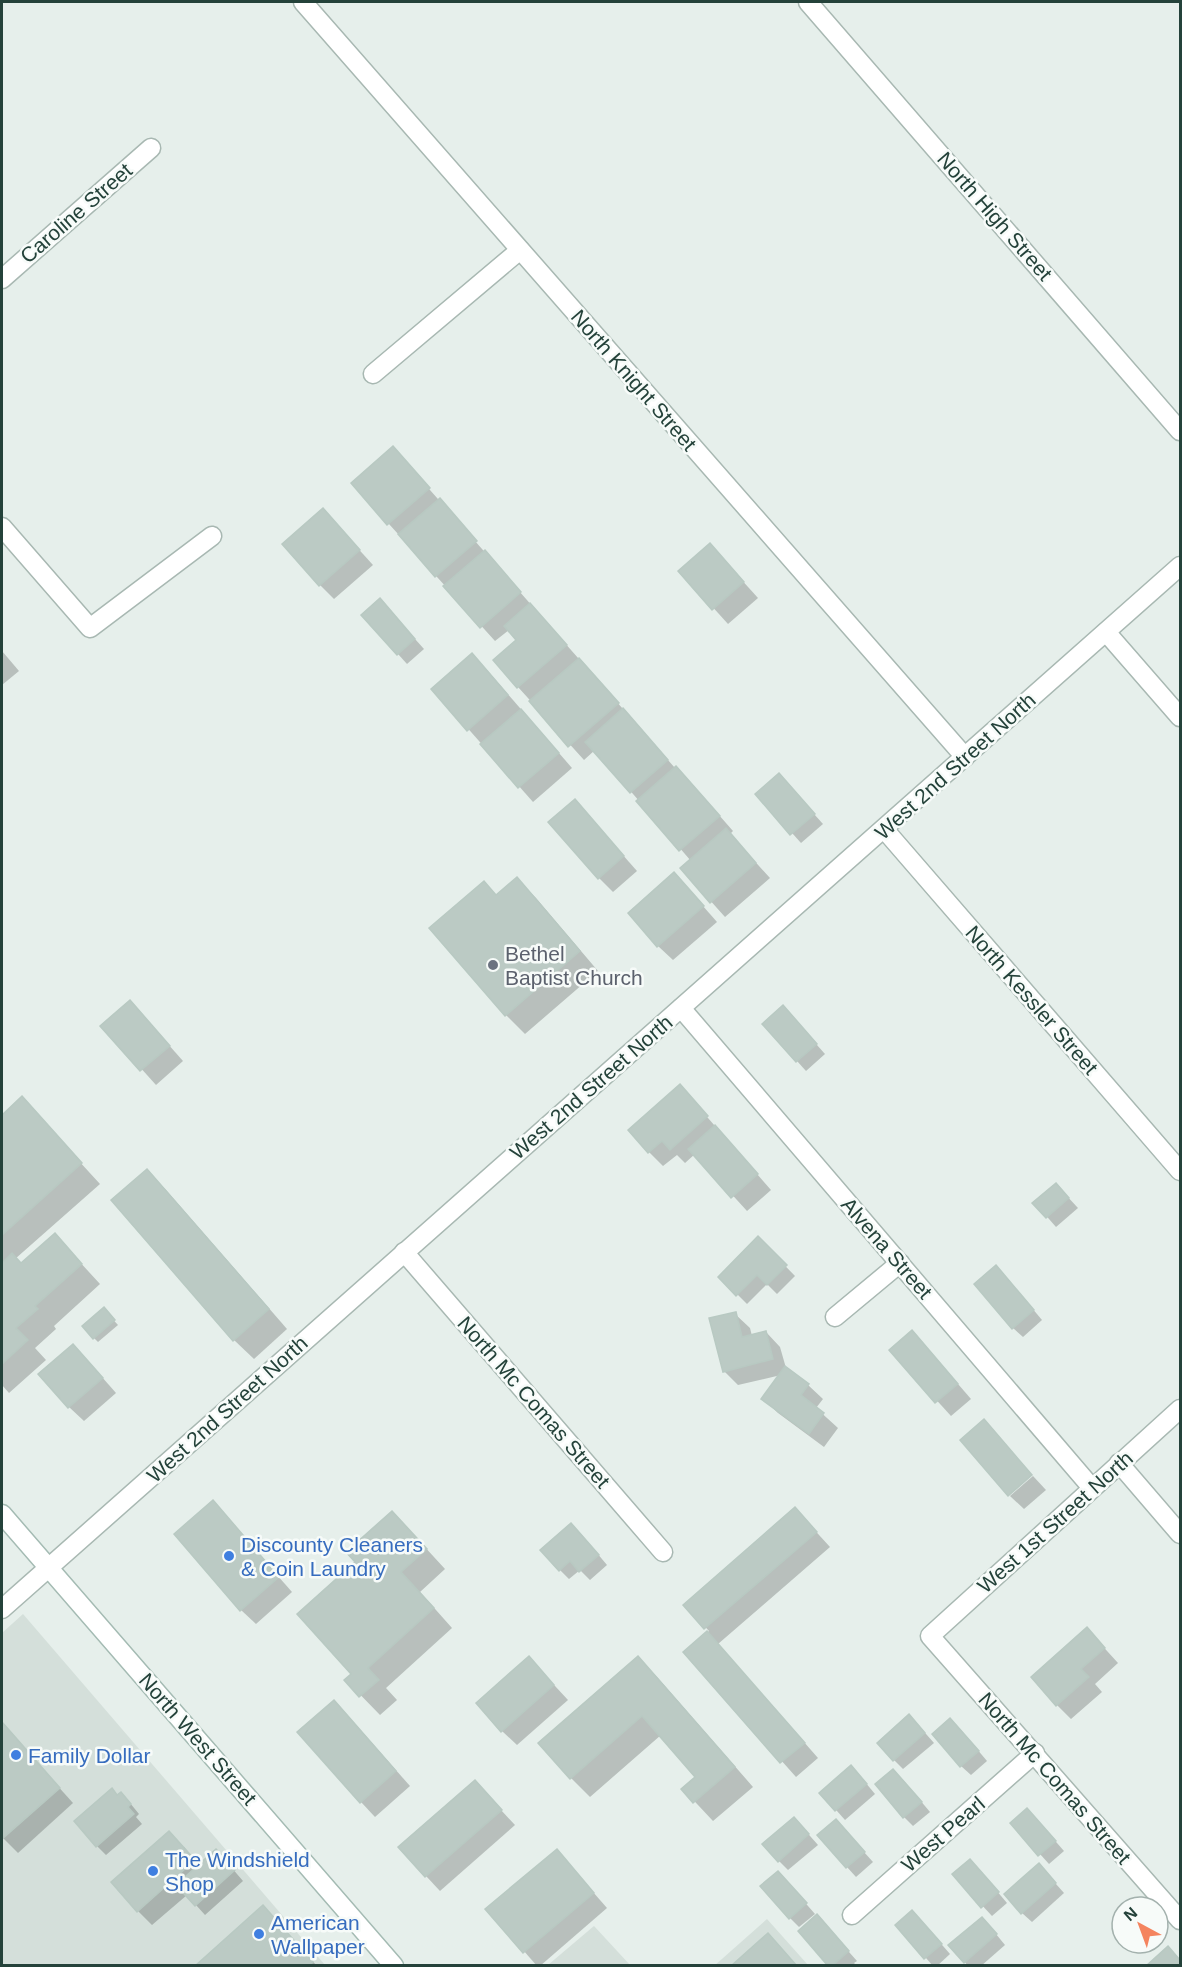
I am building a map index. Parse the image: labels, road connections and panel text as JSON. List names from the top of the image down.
{
  "streets": {
    "street": [
      "Caroline Street",
      "North High Street",
      "North Knight Street",
      "West 2nd Street North",
      "North Kessler Street",
      "Alvena Street",
      "North Mc Comas Street",
      "West 1st Street North",
      "North West Street",
      "West Pearl"
    ]
  },
  "crossings": [
    ["North Knight Street", "West 2nd Street North"],
    ["West 2nd Street North", "North Kessler Street"],
    ["West 2nd Street North", "Alvena Street"],
    ["West 2nd Street North", "North Mc Comas Street"],
    ["West 2nd Street North", "North West Street"],
    ["Alvena Street", "West 1st Street North"],
    ["North Mc Comas Street", "West 1st Street North"],
    ["North Mc Comas Street", "West Pearl"]
  ],
  "places": [
    "Bethel Baptist Church",
    "Discounty Cleaners & Coin Laundry",
    "Family Dollar",
    "The Windshield Shop",
    "American Wallpaper"
  ],
  "north": "top left"
}
